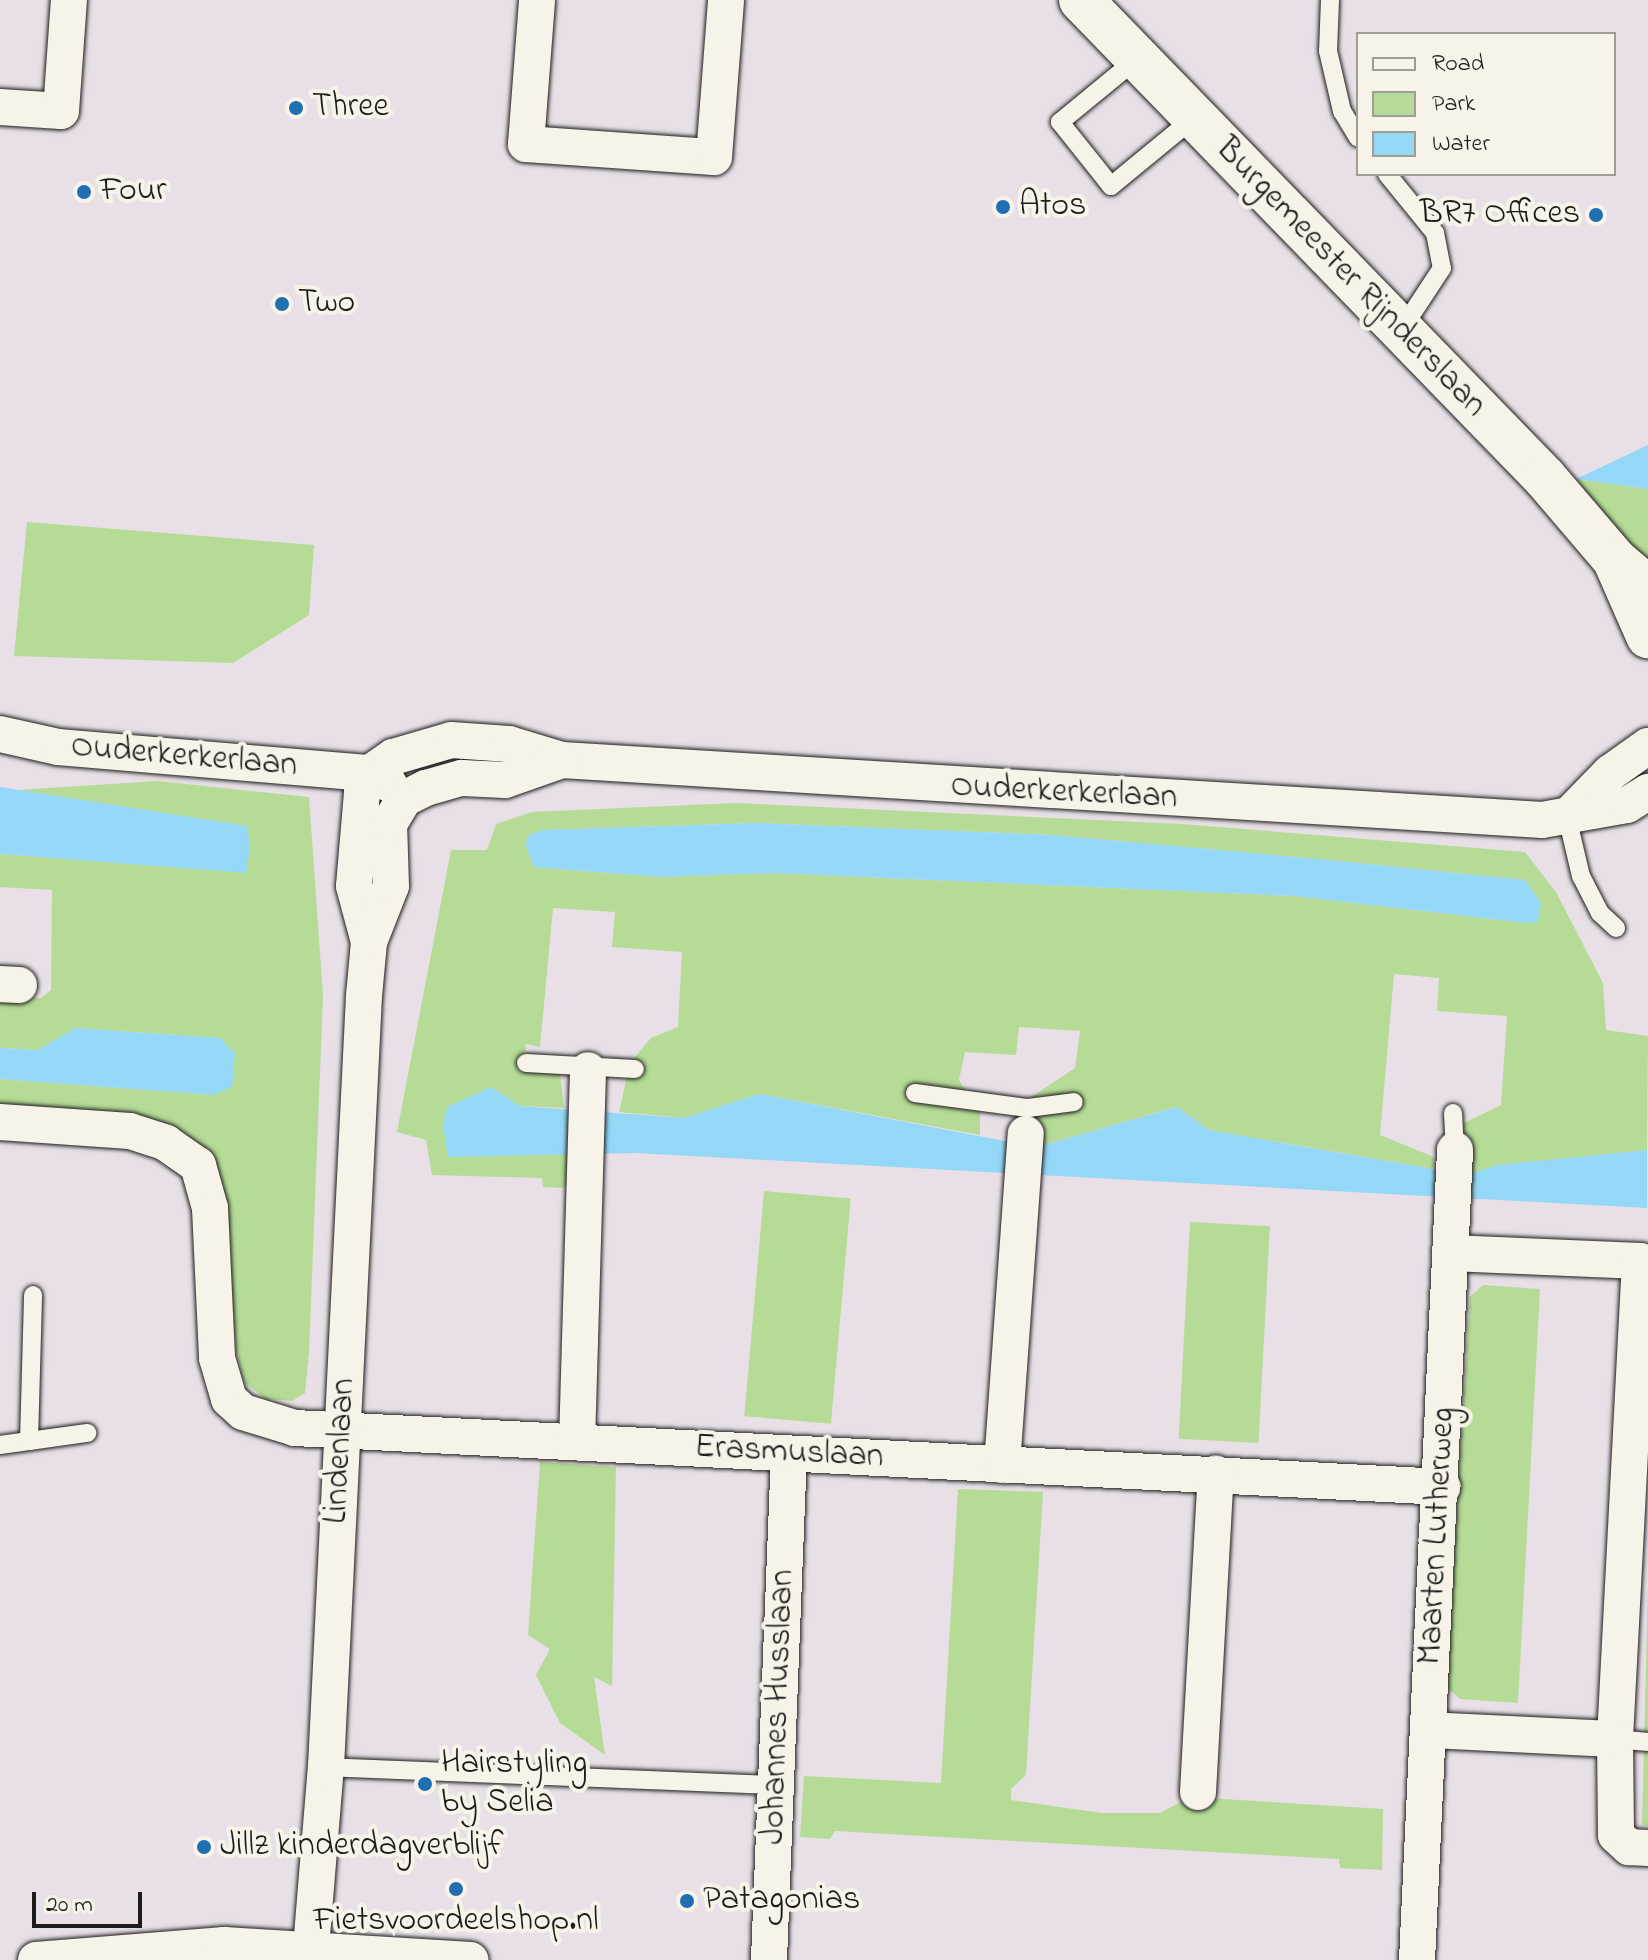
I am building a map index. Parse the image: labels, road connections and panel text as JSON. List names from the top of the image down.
{
  "streets": {
    "main road": ["Burgemeester Rijnderslaan"],
    "street": [
      "Ouderkerkerlaan",
      "Lindenlaan",
      "Erasmuslaan",
      "Maarten Lutherweg",
      "Johannes Husslaan"
    ]
  },
  "crossings": [
    ["Ouderkerkerlaan", "Lindenlaan"],
    ["Lindenlaan", "Erasmuslaan"],
    ["Erasmuslaan", "Maarten Lutherweg"],
    ["Erasmuslaan", "Johannes Husslaan"]
  ],
  "places": [
    "Three",
    "Four",
    "Atos",
    "BR7 Offices",
    "Two",
    "Hairstyling by Selia",
    "Jillz kinderdagverblijf",
    "Fietsvoordeelshop.nl",
    "Patagonias"
  ],
  "legend": ["Road", "Park", "Water"],
  "scale_bar": "20 m"
}
